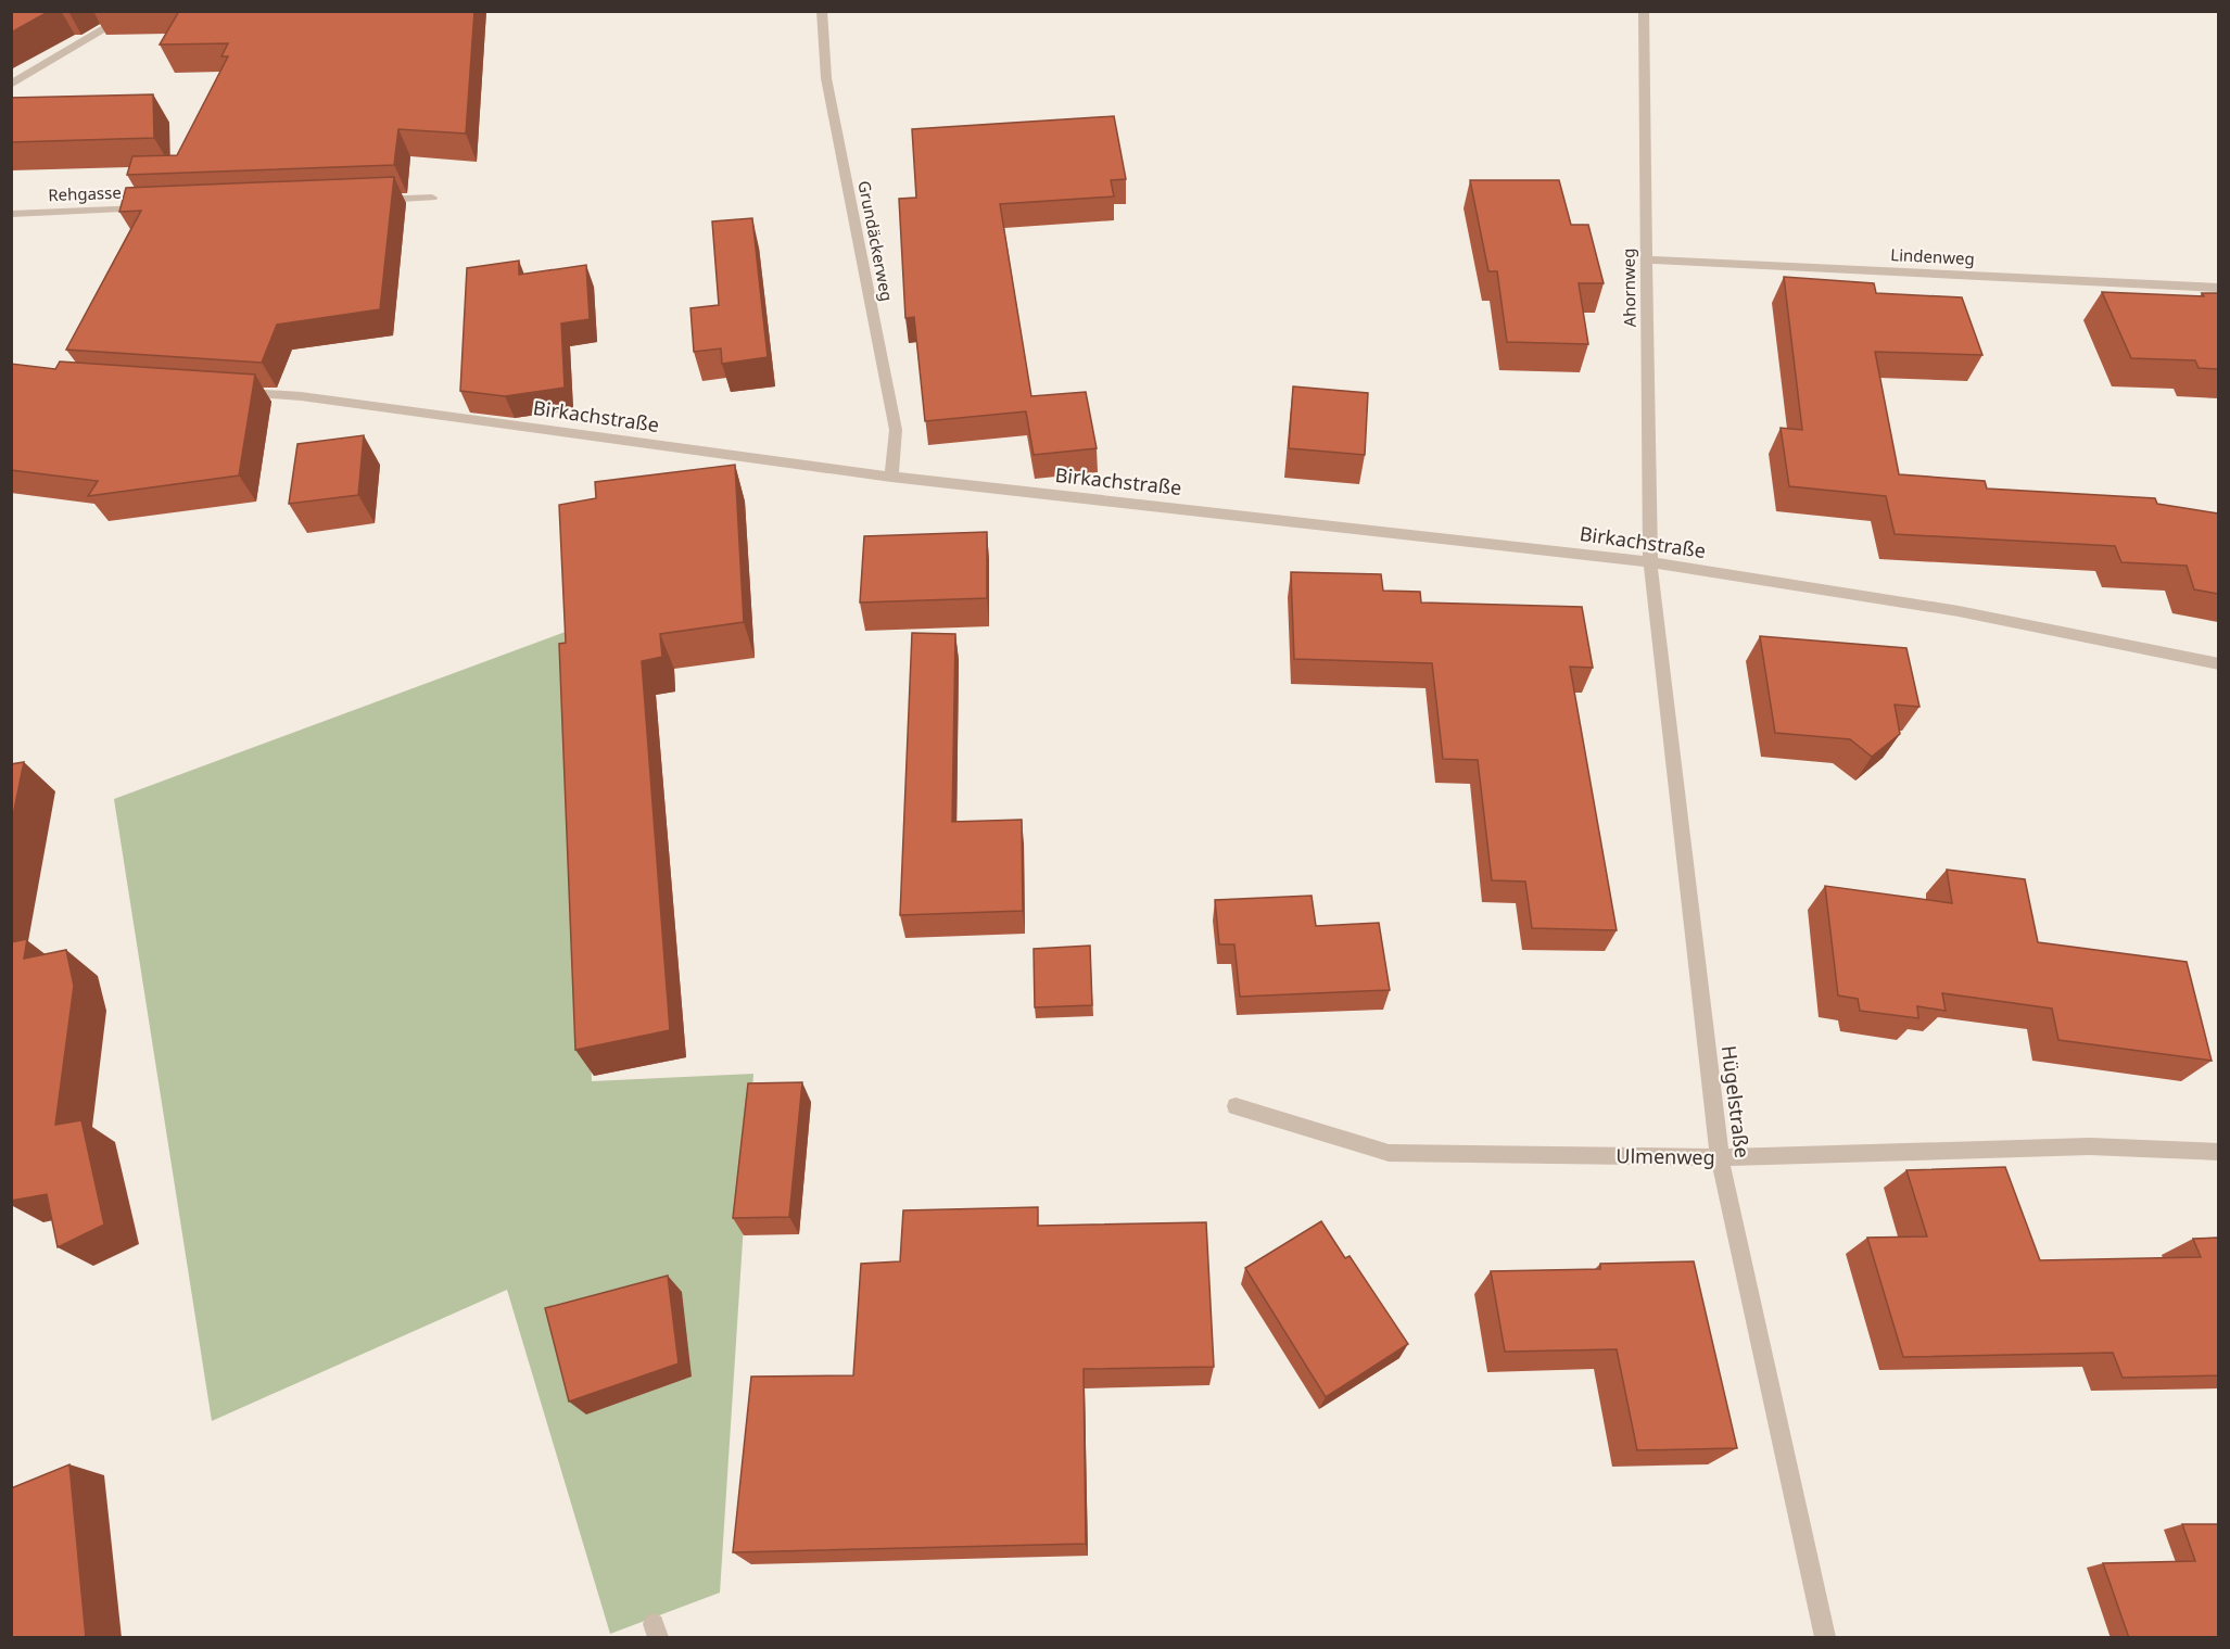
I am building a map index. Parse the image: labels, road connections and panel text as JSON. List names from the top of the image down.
{
  "streets": {
    "street": [
      "Rehgasse",
      "Grundäckerweg",
      "Lindenweg",
      "Ahornweg",
      "Birkachstraße",
      "Hügelstraße",
      "Ulmenweg"
    ]
  },
  "crossings": [
    ["Grundäckerweg", "Birkachstraße"],
    ["Lindenweg", "Ahornweg"],
    ["Ahornweg", "Birkachstraße"],
    ["Ahornweg", "Hügelstraße"],
    ["Birkachstraße", "Hügelstraße"],
    ["Hügelstraße", "Ulmenweg"]
  ]
}
